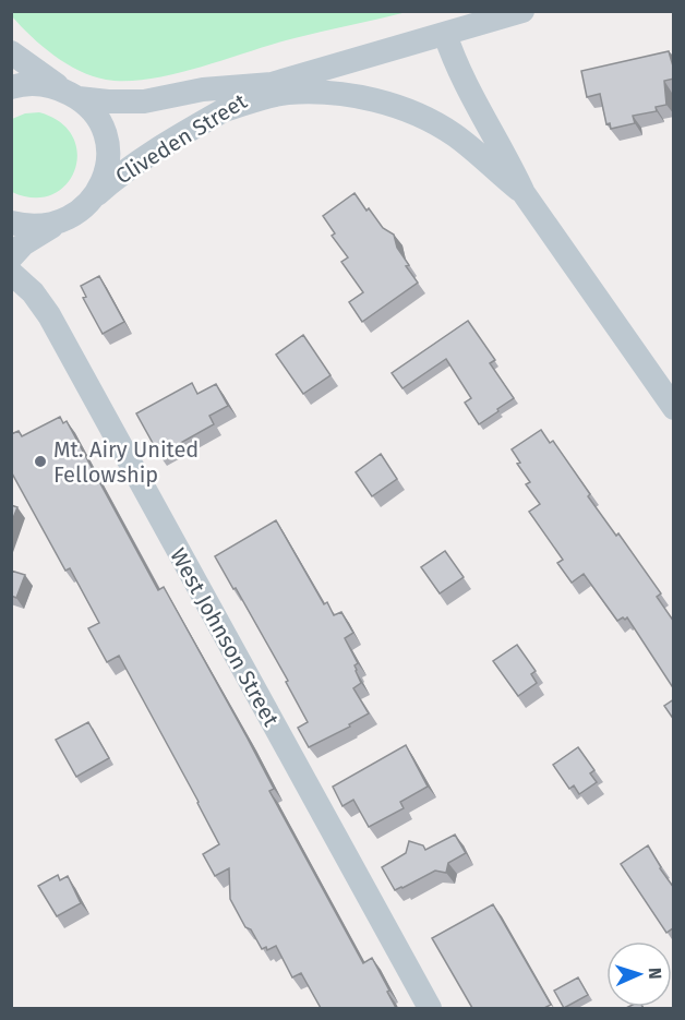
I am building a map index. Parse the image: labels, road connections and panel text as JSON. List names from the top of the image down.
{
  "streets": {
    "street": ["Cliveden Street", "West Johnson Street"]
  },
  "places": ["Mt. Airy United Fellowship"],
  "north": "right"
}
